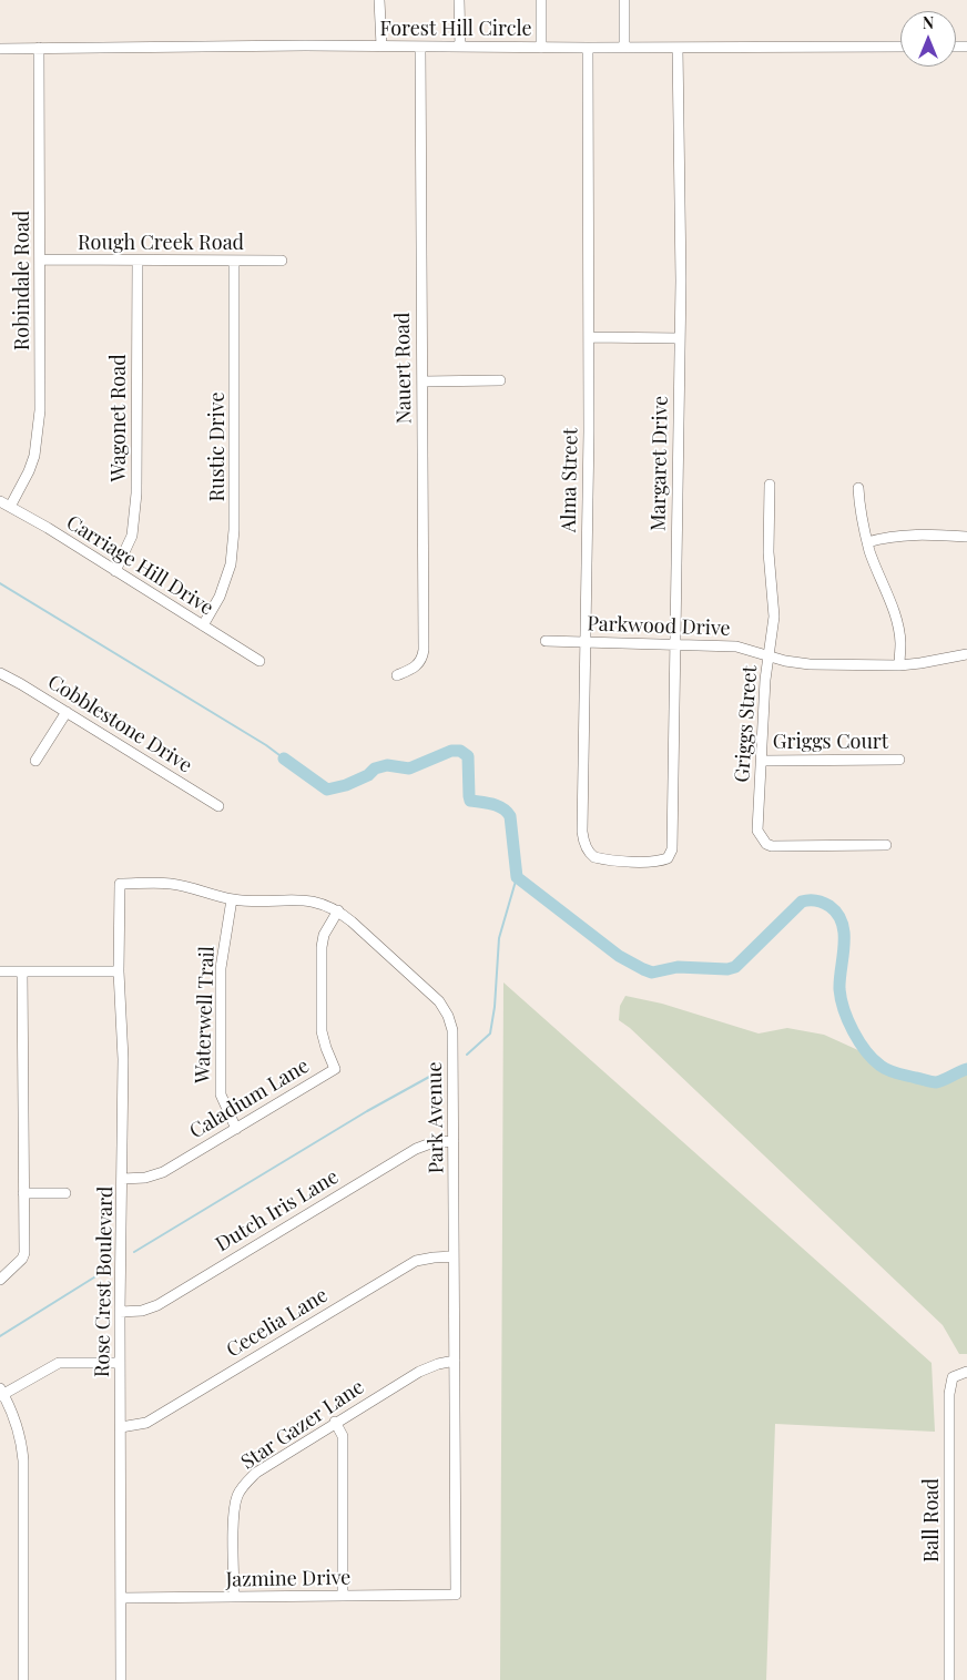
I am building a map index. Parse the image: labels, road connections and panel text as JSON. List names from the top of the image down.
{
  "streets": {
    "street": [
      "Forest Hill Circle",
      "Rough Creek Road",
      "Robindale Road",
      "Nauert Road",
      "Wagonet Road",
      "Rustic Drive",
      "Margaret Drive",
      "Alma Street",
      "Carriage Hill Drive",
      "Parkwood Drive",
      "Cobblestone Drive",
      "Griggs Street",
      "Griggs Court",
      "Waterwell Trail",
      "Caladium Lane",
      "Park Avenue",
      "Dutch Iris Lane",
      "Rose Crest Boulevard",
      "Cecelia Lane",
      "Star Gazer Lane",
      "Ball Road",
      "Jazmine Drive"
    ]
  },
  "crossings": [
    ["Forest Hill Circle", "Robindale Road"],
    ["Forest Hill Circle", "Nauert Road"],
    ["Forest Hill Circle", "Margaret Drive"],
    ["Forest Hill Circle", "Alma Street"],
    ["Rough Creek Road", "Robindale Road"],
    ["Rough Creek Road", "Wagonet Road"],
    ["Rough Creek Road", "Rustic Drive"],
    ["Robindale Road", "Carriage Hill Drive"],
    ["Wagonet Road", "Carriage Hill Drive"],
    ["Rustic Drive", "Carriage Hill Drive"],
    ["Margaret Drive", "Alma Street"],
    ["Margaret Drive", "Parkwood Drive"],
    ["Alma Street", "Parkwood Drive"],
    ["Parkwood Drive", "Griggs Street"],
    ["Griggs Street", "Griggs Court"],
    ["Waterwell Trail", "Caladium Lane"],
    ["Waterwell Trail", "Park Avenue"],
    ["Caladium Lane", "Park Avenue"],
    ["Caladium Lane", "Rose Crest Boulevard"],
    ["Park Avenue", "Dutch Iris Lane"],
    ["Park Avenue", "Rose Crest Boulevard"],
    ["Park Avenue", "Cecelia Lane"],
    ["Park Avenue", "Star Gazer Lane"],
    ["Park Avenue", "Jazmine Drive"],
    ["Dutch Iris Lane", "Rose Crest Boulevard"],
    ["Rose Crest Boulevard", "Cecelia Lane"],
    ["Rose Crest Boulevard", "Jazmine Drive"],
    ["Star Gazer Lane", "Jazmine Drive"]
  ],
  "north": "top"
}
